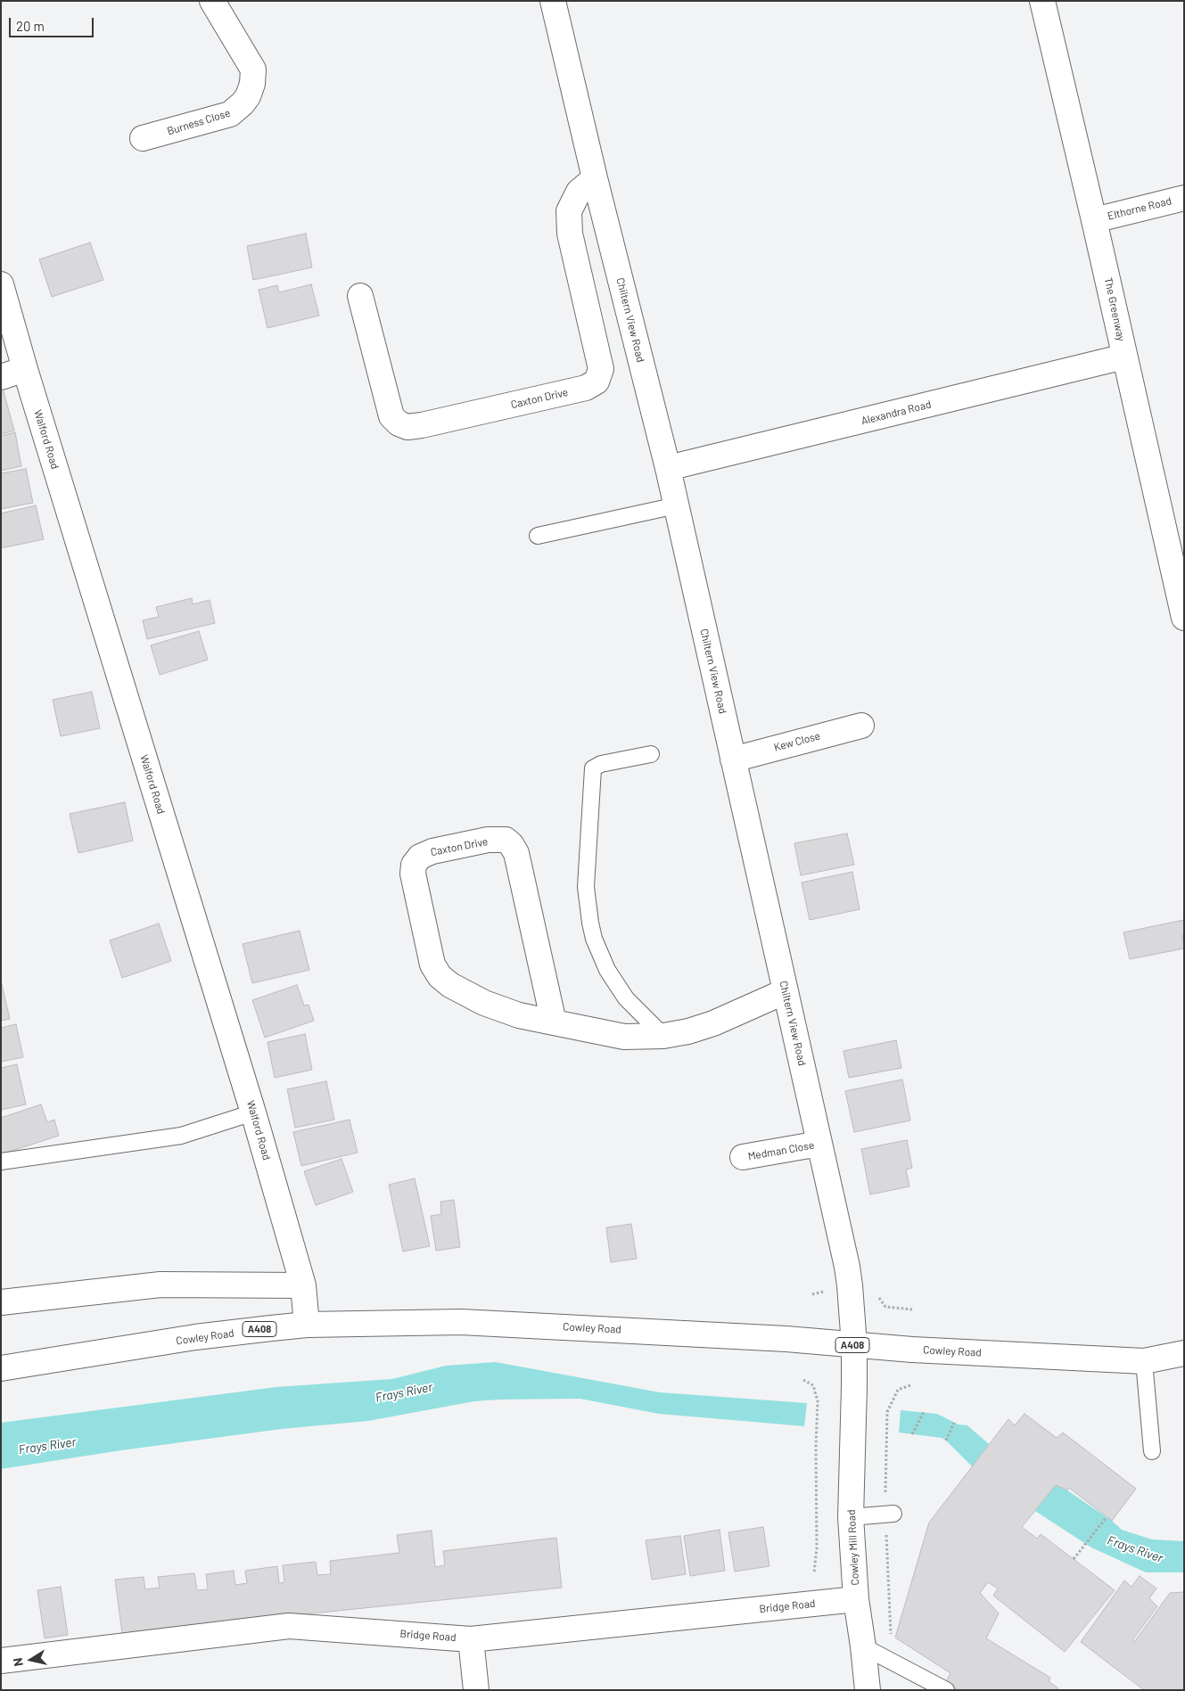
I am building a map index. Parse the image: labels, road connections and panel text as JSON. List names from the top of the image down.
{
  "streets": {
    "street": [
      "Burness Close",
      "Elthorne Road",
      "The Greenway",
      "Chiltern View Road",
      "Caxton Drive",
      "Alexandra Road",
      "Walford Road",
      "Kew Close",
      "Medman Close",
      "Cowley Road",
      "A408",
      "Cowley Mill Road",
      "Bridge Road"
    ]
  },
  "crossings": [
    ["Elthorne Road", "The Greenway"],
    ["The Greenway", "Alexandra Road"],
    ["Chiltern View Road", "Caxton Drive"],
    ["Chiltern View Road", "Alexandra Road"],
    ["Chiltern View Road", "Kew Close"],
    ["Chiltern View Road", "Medman Close"],
    ["Chiltern View Road", "Cowley Road"],
    ["Chiltern View Road", "Cowley Mill Road"],
    ["Walford Road", "Cowley Road"],
    ["Cowley Road", "Cowley Mill Road"],
    ["Cowley Mill Road", "Bridge Road"]
  ],
  "water": ["Frays River"],
  "scale_bar": "20 m",
  "north": "left"
}
